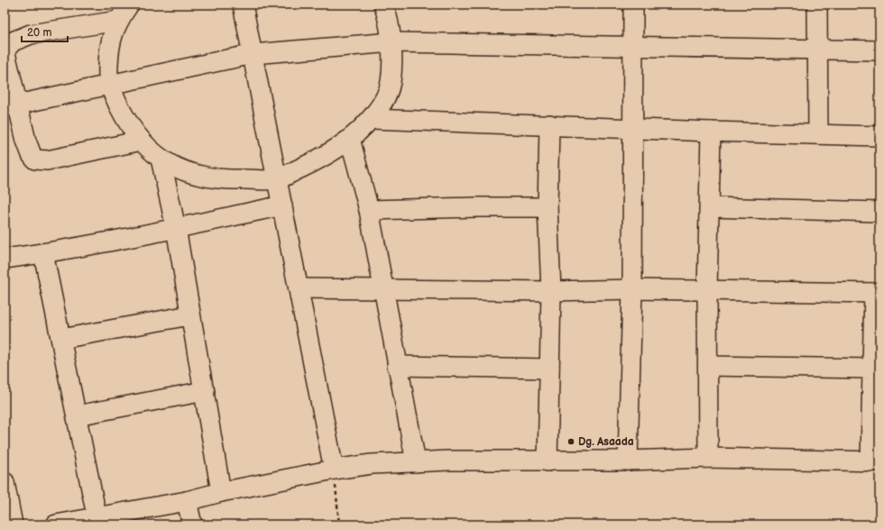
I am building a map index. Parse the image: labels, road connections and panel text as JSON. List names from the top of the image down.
{
  "places": ["Dg. Asaada"],
  "scale_bar": "20 m"
}
